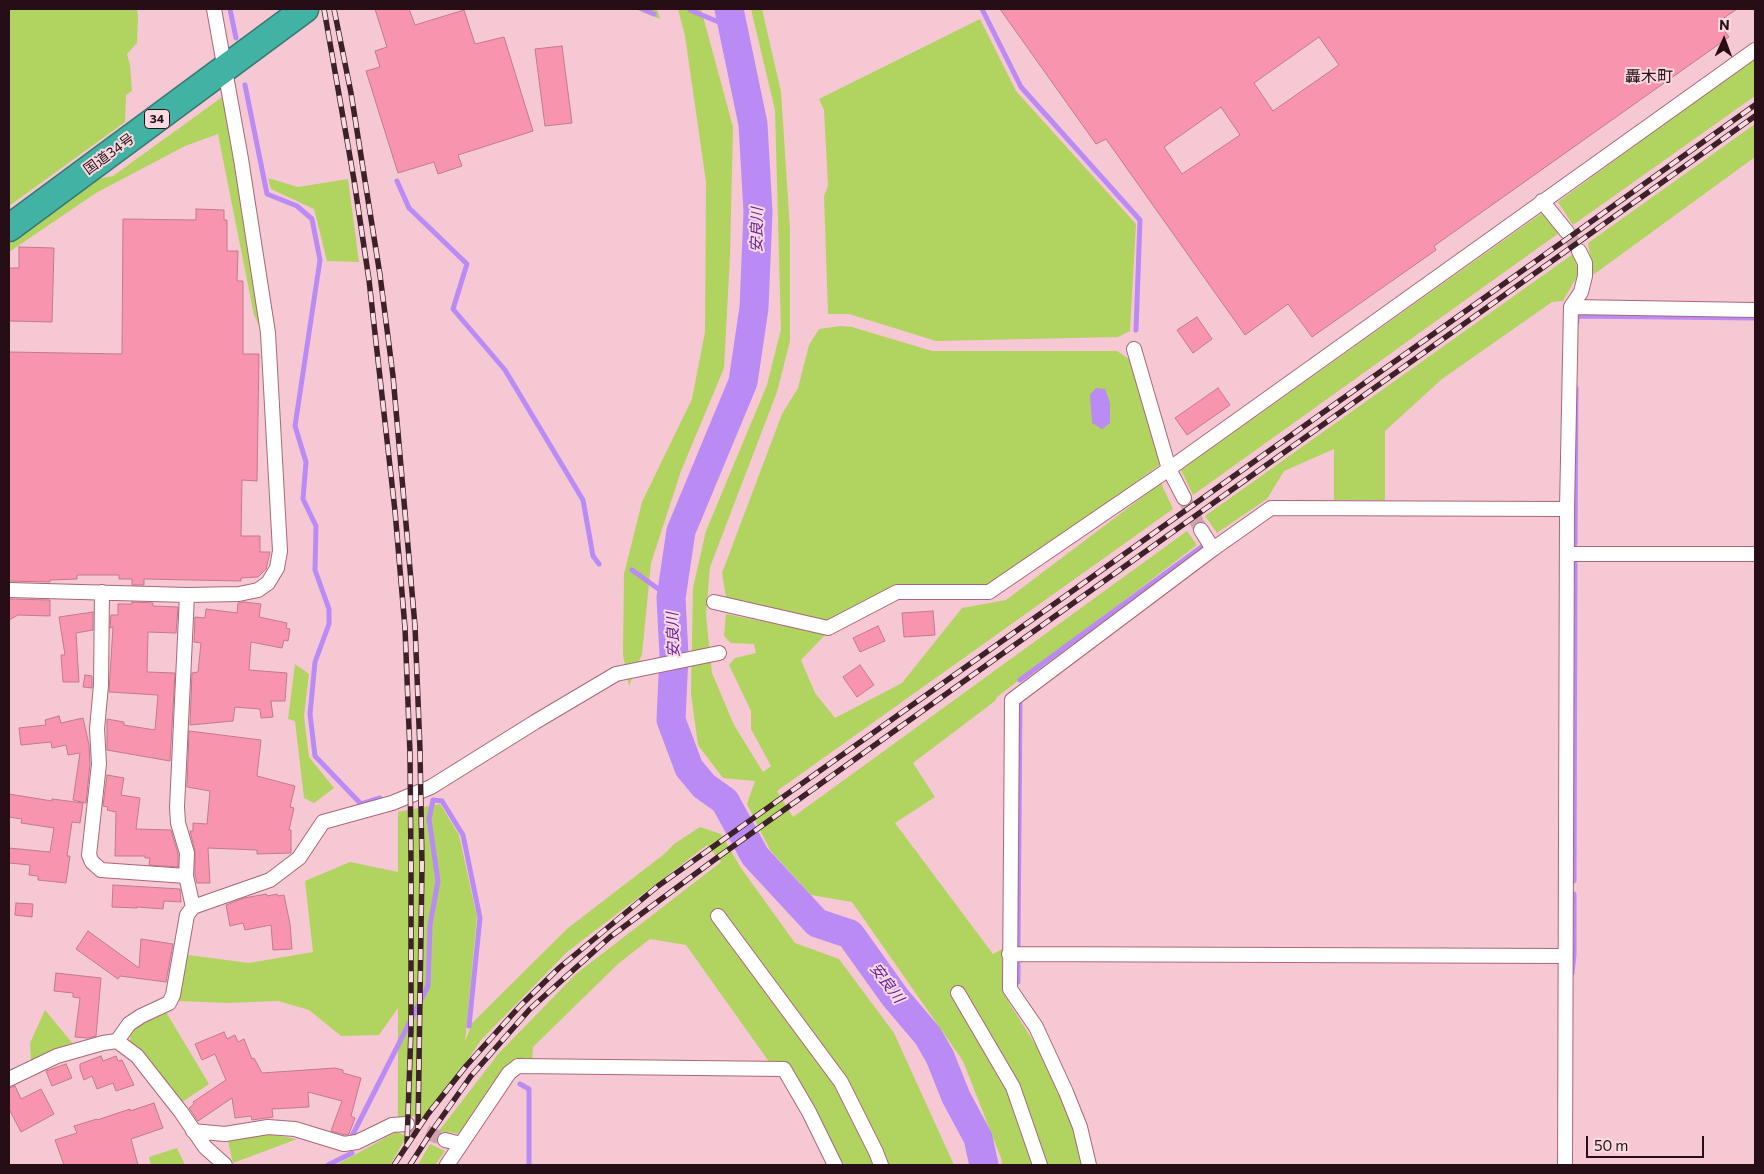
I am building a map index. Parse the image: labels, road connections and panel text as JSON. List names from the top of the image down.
{
  "streets": {
    "highway": ["34", "国道34号"]
  },
  "districts": ["轟木町"],
  "water": ["安良川"],
  "scale_bar": "50 m",
  "north": "top"
}
